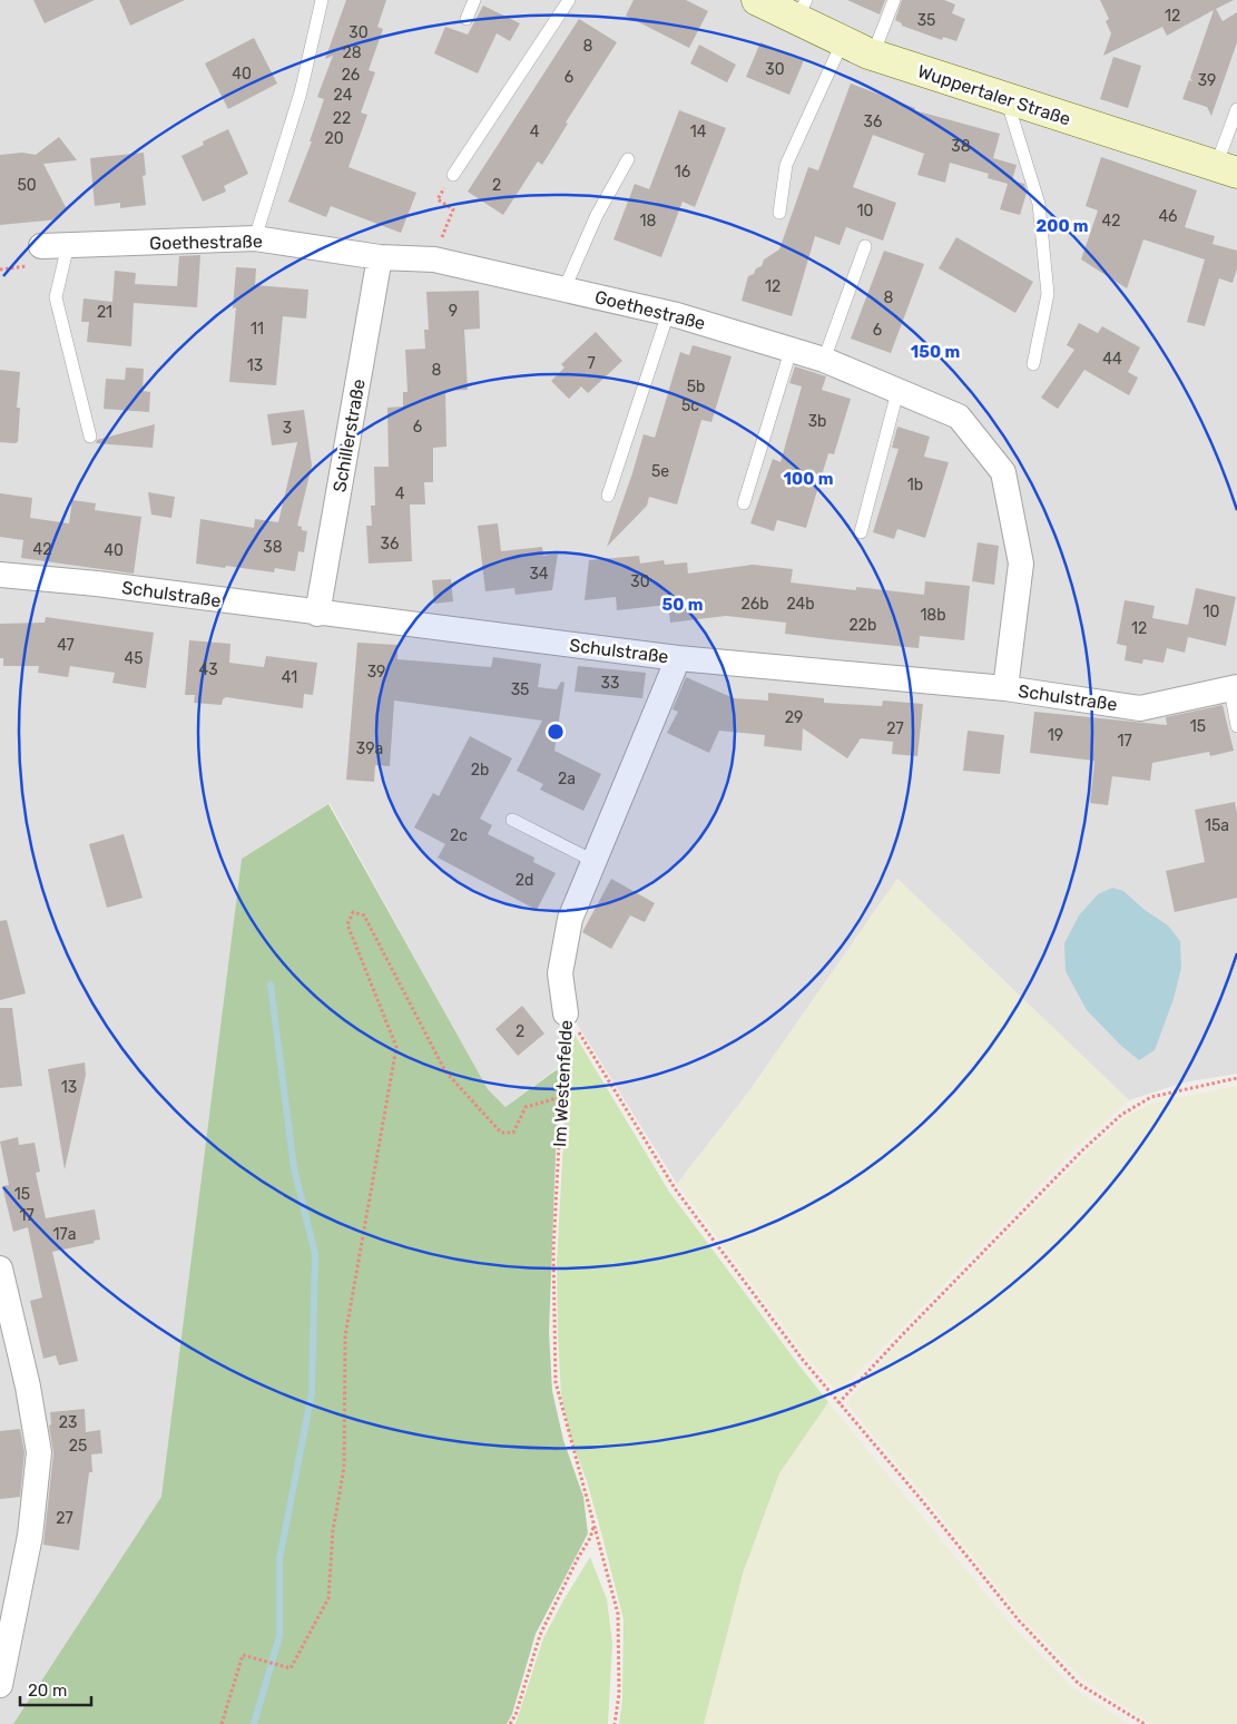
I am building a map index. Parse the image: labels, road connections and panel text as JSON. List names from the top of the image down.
{
  "streets": {
    "main road": ["Wuppertaler Straße"],
    "street": [
      "Goethestraße",
      "Schillerstraße",
      "Schulstraße",
      "Im Westenfelde"
    ]
  },
  "crossings": [
    ["Goethestraße", "Schillerstraße"],
    ["Goethestraße", "Schulstraße"],
    ["Schillerstraße", "Schulstraße"],
    ["Schulstraße", "Im Westenfelde"]
  ],
  "house_numbers": [
    "12",
    "35",
    "30",
    "8",
    "28",
    "30",
    "40",
    "26",
    "6",
    "39",
    "24",
    "22",
    "36",
    "4",
    "14",
    "20",
    "38",
    "16",
    "50",
    "2",
    "10",
    "46",
    "18",
    "42",
    "12",
    "8",
    "9",
    "21",
    "11",
    "6",
    "44",
    "7",
    "13",
    "8",
    "5b",
    "5c",
    "3b",
    "6",
    "3",
    "5e",
    "1b",
    "4",
    "36",
    "38",
    "42",
    "40",
    "34",
    "30",
    "26b",
    "24b",
    "10",
    "18b",
    "22b",
    "12",
    "47",
    "45",
    "43",
    "39",
    "41",
    "33",
    "35",
    "29",
    "15",
    "27",
    "19",
    "17",
    "39a",
    "2b",
    "2a",
    "15a",
    "2c",
    "2d",
    "2",
    "13",
    "15",
    "17",
    "17a",
    "23",
    "25",
    "27"
  ],
  "scale_bar": "20 m",
  "rings": [
    "200 m",
    "150 m",
    "100 m",
    "50 m"
  ]
}
